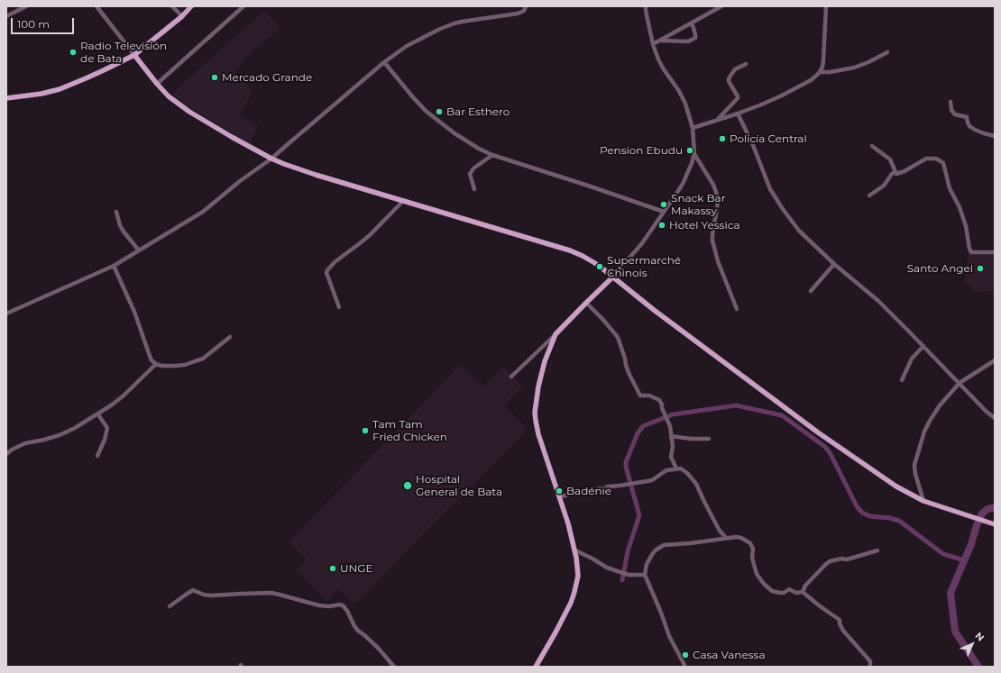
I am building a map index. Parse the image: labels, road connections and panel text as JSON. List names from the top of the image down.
{
  "places": [
    "Radio Televisión de Bata",
    "Mercado Grande",
    "Bar Esthero",
    "Policía Central",
    "Pension Ebudu",
    "Snack Bar Makassy",
    "Hotel Yessica",
    "Supermarché Chinois",
    "Santo Angel",
    "Tam Tam Fried Chicken",
    "Hospital General de Bata",
    "Badénie",
    "UNGE",
    "Casa Vanessa"
  ],
  "scale_bar": "100 m",
  "north": "top right"
}
